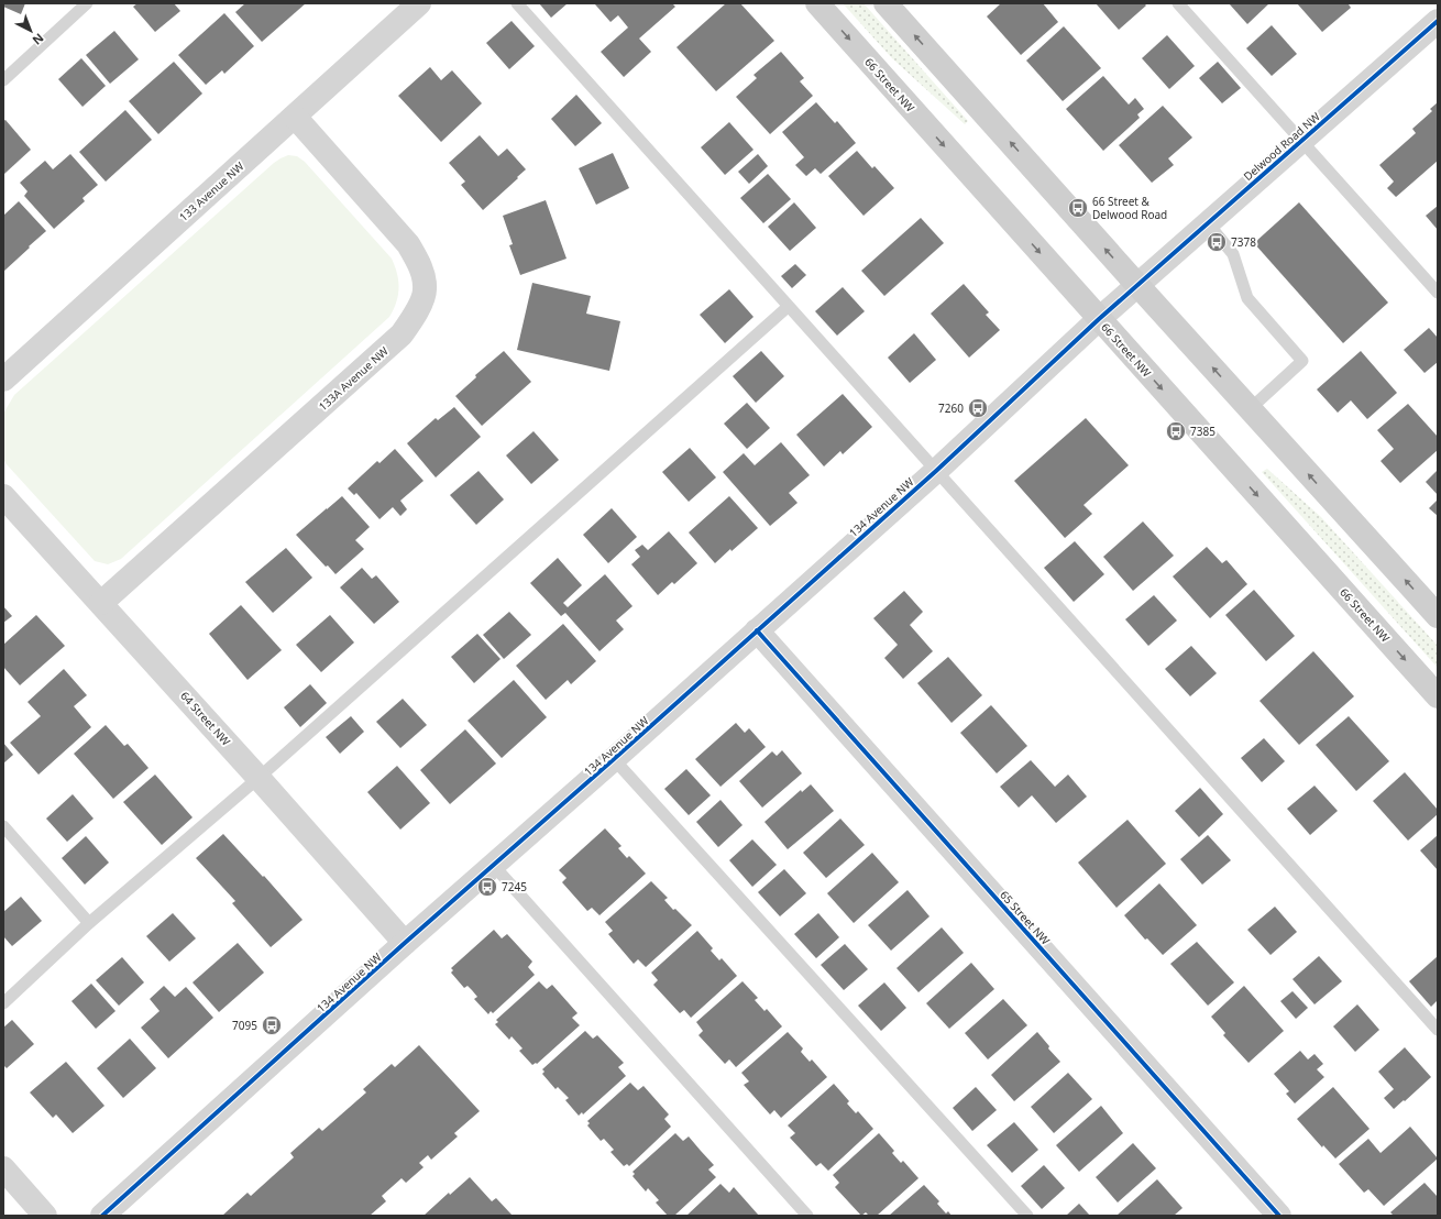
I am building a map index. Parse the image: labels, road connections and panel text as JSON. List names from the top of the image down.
{
  "streets": {
    "main road": ["66 Street NW"],
    "street": [
      "Delwood Road NW",
      "133 Avenue NW",
      "133A Avenue NW",
      "134 Avenue NW",
      "64 Street NW",
      "65 Street NW"
    ]
  },
  "crossings": [
    ["66 Street NW", "134 Avenue NW"],
    ["Delwood Road NW", "134 Avenue NW"],
    ["133 Avenue NW", "133A Avenue NW"],
    ["133A Avenue NW", "64 Street NW"],
    ["134 Avenue NW", "64 Street NW"],
    ["134 Avenue NW", "65 Street NW"]
  ],
  "places": {
    "bus stop": [
      "66 Street & Delwood Road",
      "7378",
      "7260",
      "7385",
      "7245",
      "7095"
    ]
  },
  "north": "bottom right"
}
